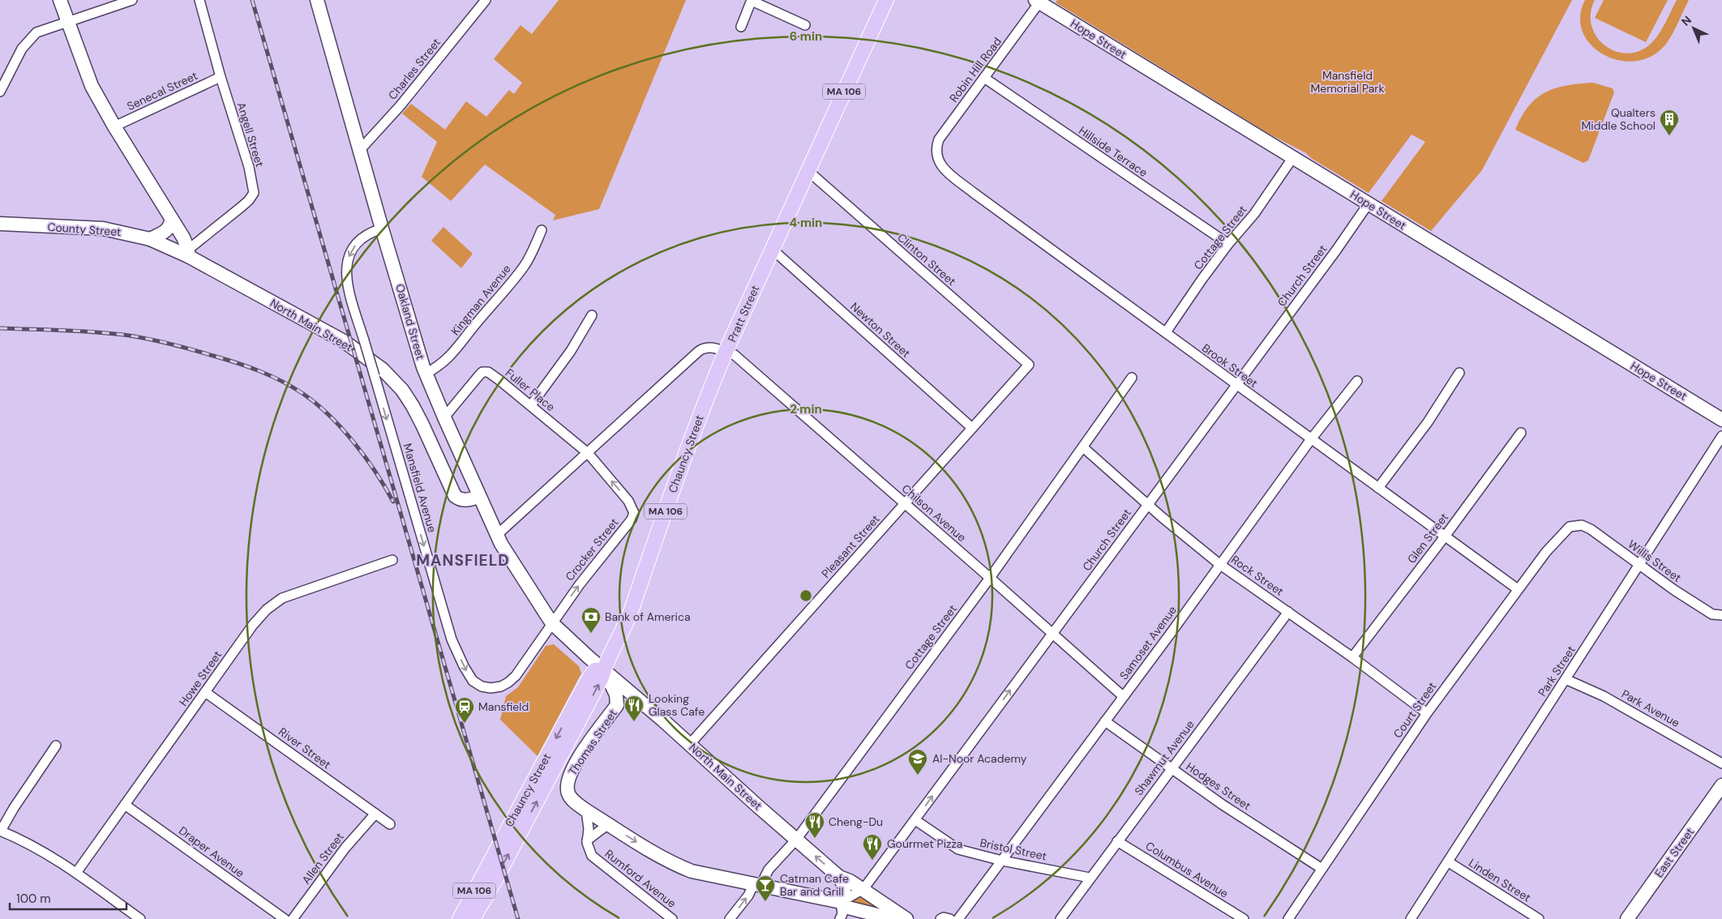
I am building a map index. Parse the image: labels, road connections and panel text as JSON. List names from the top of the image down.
{
  "streets": {
    "main road": [
      "Hope Street",
      "MA 106",
      "County Street",
      "Pratt Street",
      "Oakland Street",
      "North Main Street",
      "Chauncy Street",
      "Thomas Street",
      "East Street"
    ],
    "street": [
      "Charles Street",
      "Robin Hill Road",
      "Senecal Street",
      "Angell Street",
      "Hillside Terrace",
      "Cottage Street",
      "Clinton Street",
      "Church Street",
      "Kingman Avenue",
      "Newton Street",
      "Brook Street",
      "Fuller Place",
      "Mansfield Avenue",
      "Chilson Avenue",
      "Glen Street",
      "Pleasant Street",
      "Crocker Street",
      "Willis Street",
      "Rock Street",
      "Samoset Avenue",
      "Park Street",
      "Howe Street",
      "Park Avenue",
      "Court Street",
      "River Street",
      "Shawmut Avenue",
      "Hodges Street",
      "Bristol Street",
      "Draper Avenue",
      "Allen Street",
      "Columbus Avenue",
      "Rumford Avenue",
      "Linden Street"
    ]
  },
  "crossings": [
    ["Hope Street", "Robin Hill Road"],
    ["Hope Street", "Cottage Street"],
    ["Hope Street", "Church Street"],
    ["Charles Street", "Oakland Street"],
    ["Robin Hill Road", "Hillside Terrace"],
    ["Robin Hill Road", "Brook Street"],
    ["Senecal Street", "Angell Street"],
    ["Angell Street", "County Street"],
    ["Angell Street", "North Main Street"],
    ["Hillside Terrace", "Cottage Street"],
    ["County Street", "North Main Street"],
    ["Cottage Street", "North Main Street"],
    ["Cottage Street", "Brook Street"],
    ["Cottage Street", "Chilson Avenue"],
    ["Cottage Street", "Rock Street"],
    ["Cottage Street", "Thomas Street"],
    ["Clinton Street", "Pratt Street"],
    ["Clinton Street", "Pleasant Street"],
    ["Church Street", "North Main Street"],
    ["Church Street", "Brook Street"],
    ["Church Street", "Chilson Avenue"],
    ["Church Street", "Rock Street"],
    ["Church Street", "Bristol Street"],
    ["Kingman Avenue", "Oakland Street"],
    ["Pratt Street", "Oakland Street"],
    ["Pratt Street", "Newton Street"],
    ["Pratt Street", "Fuller Place"],
    ["Pratt Street", "Chauncy Street"],
    ["Pratt Street", "Chilson Avenue"],
    ["Pratt Street", "Crocker Street"],
    ["Oakland Street", "North Main Street"],
    ["Oakland Street", "Fuller Place"],
    ["Oakland Street", "Mansfield Avenue"],
    ["Oakland Street", "Crocker Street"],
    ["North Main Street", "Chauncy Street"],
    ["North Main Street", "Mansfield Avenue"],
    ["North Main Street", "Pleasant Street"],
    ["North Main Street", "Crocker Street"],
    ["North Main Street", "Thomas Street"],
    ["Newton Street", "Pleasant Street"],
    ["Brook Street", "Glen Street"],
    ["Brook Street", "Samoset Avenue"],
    ["Brook Street", "Court Street"],
    ["Fuller Place", "Crocker Street"],
    ["Chauncy Street", "Chilson Avenue"],
    ["Chauncy Street", "Thomas Street"],
    ["Mansfield Avenue", "Crocker Street"],
    ["Chilson Avenue", "Pleasant Street"],
    ["Chilson Avenue", "Samoset Avenue"],
    ["Glen Street", "Rock Street"],
    ["Willis Street", "Park Street"],
    ["Willis Street", "Court Street"],
    ["Rock Street", "Samoset Avenue"],
    ["Rock Street", "Court Street"],
    ["Rock Street", "Shawmut Avenue"],
    ["Samoset Avenue", "Hodges Street"],
    ["Samoset Avenue", "Bristol Street"],
    ["Park Street", "Park Avenue"],
    ["Park Street", "Linden Street"],
    ["Howe Street", "River Street"],
    ["Howe Street", "Draper Avenue"],
    ["Court Street", "Hodges Street"],
    ["Thomas Street", "Rumford Avenue"],
    ["River Street", "Allen Street"],
    ["Shawmut Avenue", "Hodges Street"],
    ["Shawmut Avenue", "Bristol Street"],
    ["Shawmut Avenue", "Columbus Avenue"]
  ],
  "one_way": ["Crocker Street"],
  "districts": ["MANSFIELD"],
  "parks": ["Mansfield Memorial Park"],
  "places": {
    "building": ["Qualters Middle School"],
    "bank": ["Bank of America"],
    "restaurant": ["Looking Glass Cafe", "Cheng-Du", "Gourmet Pizza"],
    "station": ["Mansfield"],
    "school or university": ["Al-Noor Academy"],
    "bar": ["Catman Cafe Bar and Grill"]
  },
  "scale_bar": "100 m",
  "north": "top left",
  "rings": ["6 min", "4 min", "2 min"]
}
